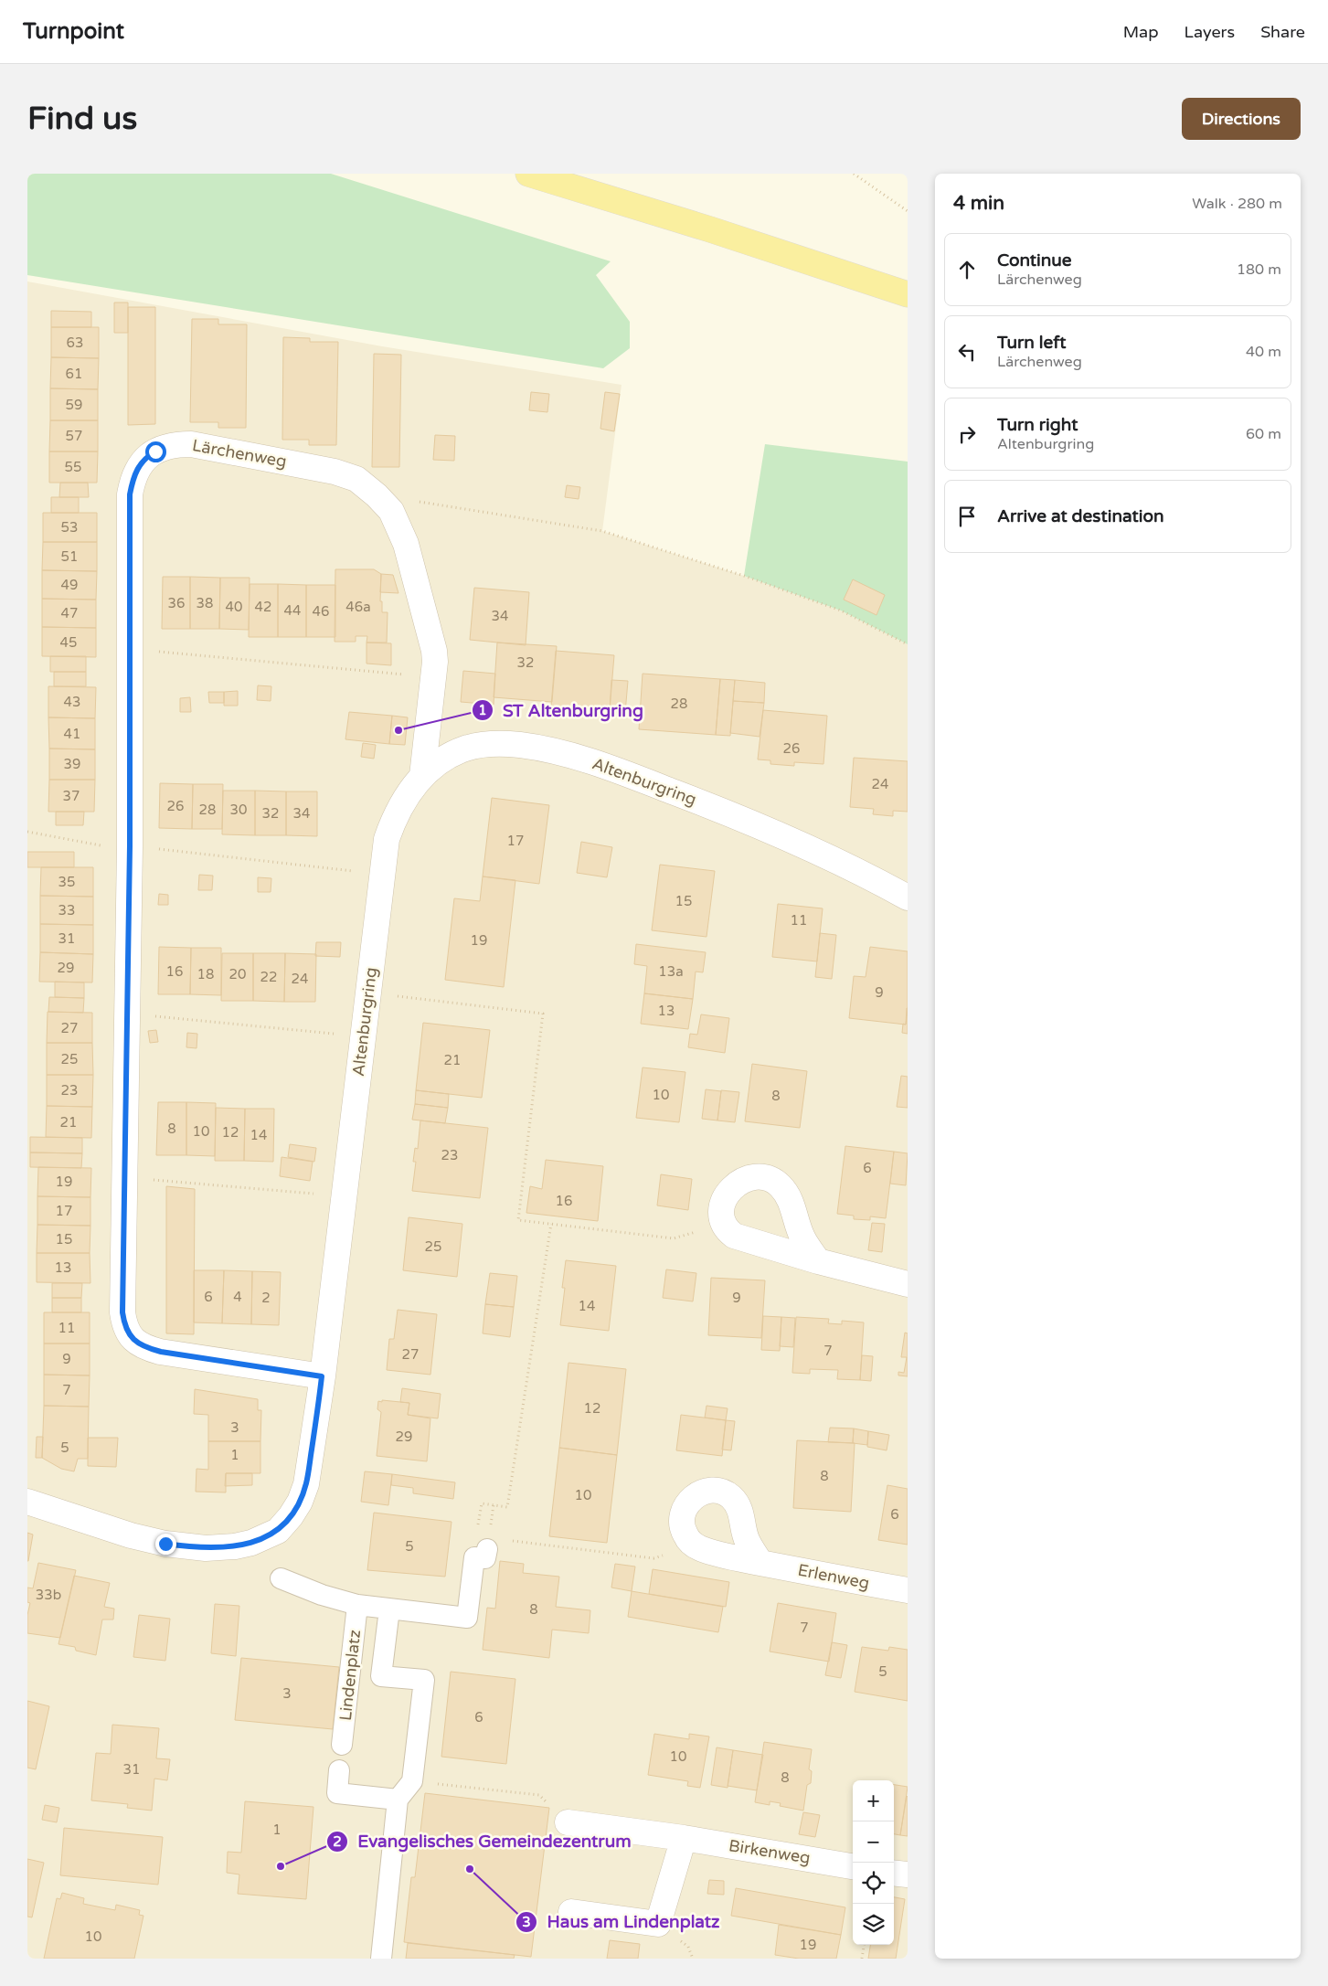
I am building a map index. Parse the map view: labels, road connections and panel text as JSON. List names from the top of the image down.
{
  "streets": {
    "street": [
      "Lärchenweg",
      "Altenburgring",
      "Erlenweg",
      "Lindenplatz",
      "Birkenweg"
    ]
  },
  "crossings": [
    ["Lärchenweg", "Altenburgring"]
  ],
  "places": ["ST Altenburgring", "Evangelisches Gemeindezentrum", "Haus am Lindenplatz"],
  "house_numbers": [
    "63",
    "61",
    "59",
    "57",
    "55",
    "53",
    "51",
    "49",
    "36",
    "38",
    "40",
    "42",
    "46a",
    "44",
    "46",
    "47",
    "34",
    "45",
    "32",
    "43",
    "28",
    "41",
    "26",
    "39",
    "24",
    "37",
    "26",
    "28",
    "30",
    "32",
    "34",
    "17",
    "35",
    "15",
    "33",
    "11",
    "31",
    "19",
    "29",
    "16",
    "13a",
    "18",
    "20",
    "22",
    "24",
    "9",
    "13",
    "27",
    "25",
    "21",
    "23",
    "10",
    "8",
    "21",
    "8",
    "10",
    "12",
    "14",
    "23",
    "6",
    "19",
    "16",
    "17",
    "15",
    "25",
    "13",
    "6",
    "4",
    "2",
    "9",
    "14",
    "11",
    "7",
    "27",
    "9",
    "7",
    "12",
    "3",
    "29",
    "5",
    "1",
    "8",
    "10",
    "6",
    "5",
    "33b",
    "8",
    "7",
    "5",
    "3",
    "6",
    "10",
    "31",
    "8",
    "1",
    "10",
    "19"
  ],
  "page": {
    "header": "Turnpoint",
    "nav": ["Map", "Layers", "Share"],
    "buttons": "Directions",
    "title": "Find us",
    "heading": ["4 min", "Walk · 280 m"],
    "list": [
      ["Continue", "Lärchenweg", "180 m"],
      ["Turn left", "Lärchenweg", "40 m"],
      ["Turn right", "Altenburgring", "60 m"],
      "Arrive at destination"
    ],
    "map_buttons": ["+", "−"]
  }
}
